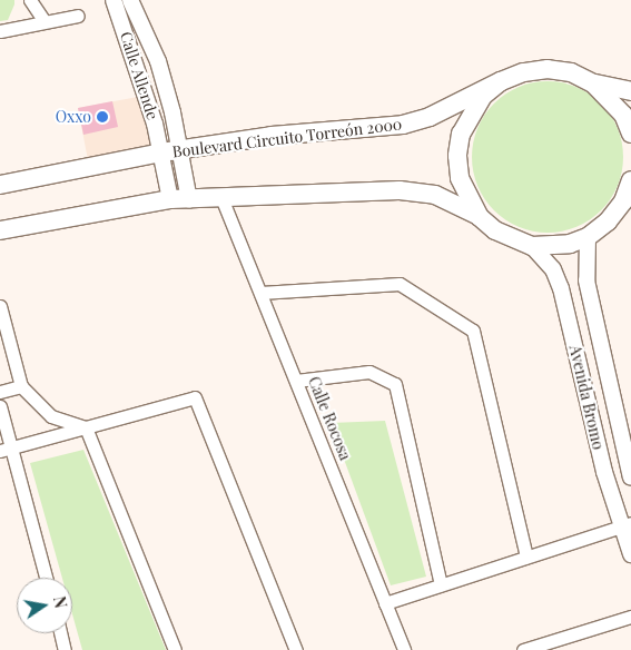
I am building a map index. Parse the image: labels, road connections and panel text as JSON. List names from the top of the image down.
{
  "streets": {
    "main road": ["Boulevard Circuito Torreón 2000"],
    "street": ["Calle Allende", "Avenida Bromo", "Calle Rocosa"]
  },
  "crossings": [
    ["Calle Allende", "Boulevard Circuito Torreón 2000"]
  ],
  "places": ["Oxxo"],
  "north": "right"
}
